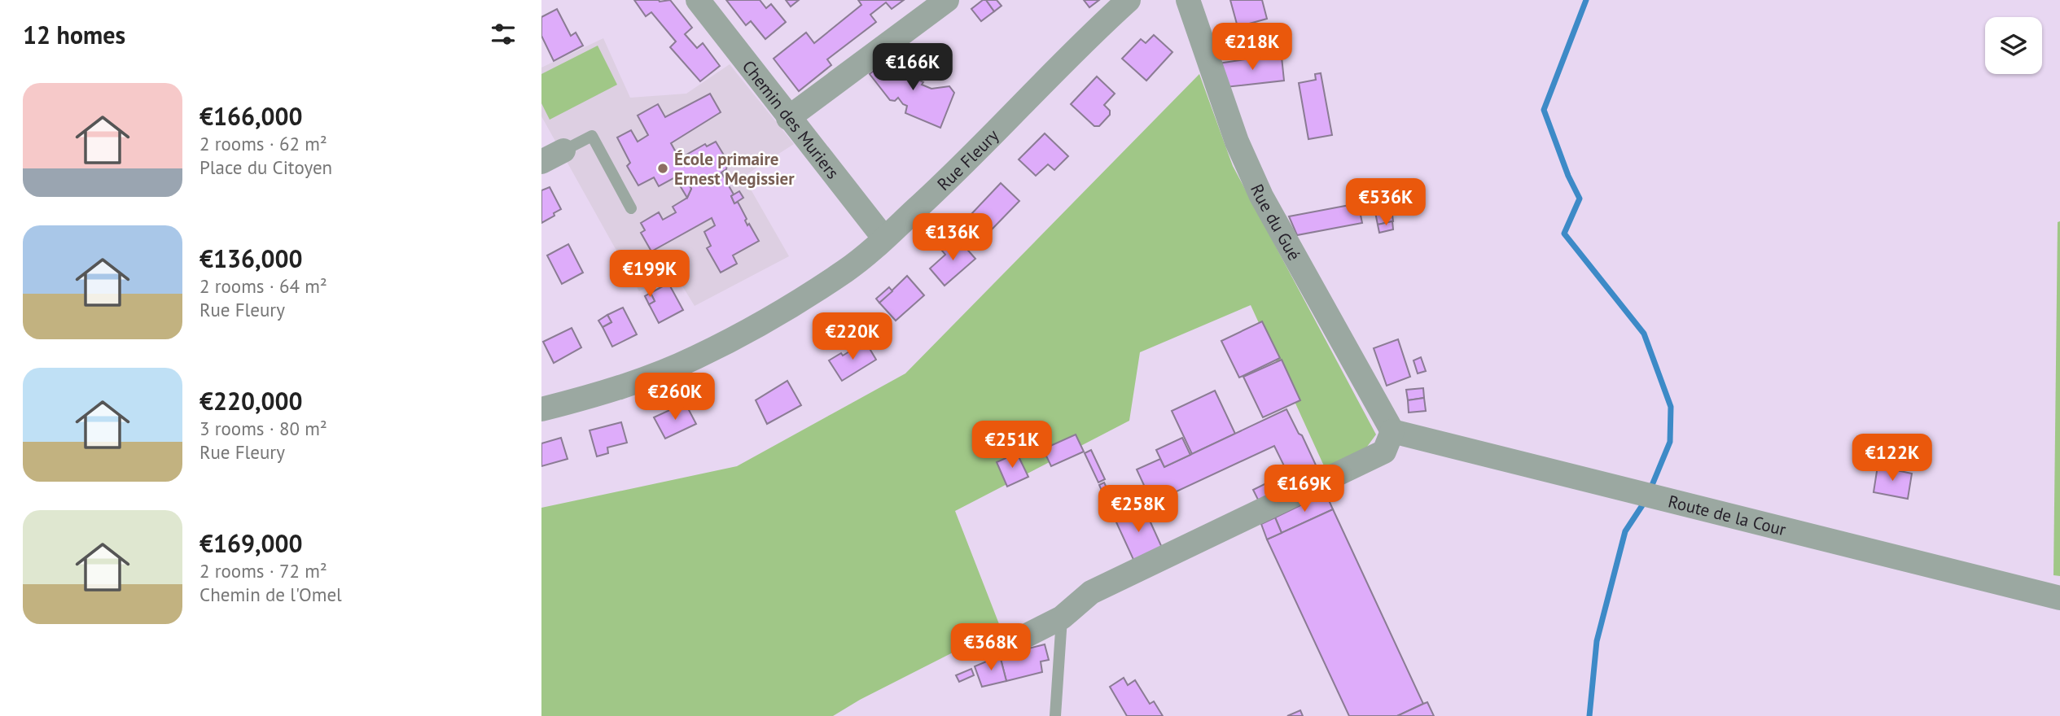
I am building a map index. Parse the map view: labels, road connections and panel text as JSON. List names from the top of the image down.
{
  "streets": {
    "street": [
      "Chemin des Muriers",
      "Rue Fleury",
      "Rue du Gué",
      "Route de la Cour"
    ]
  },
  "crossings": [
    ["Chemin des Muriers", "Rue Fleury"],
    ["Rue du Gué", "Route de la Cour"]
  ],
  "places": ["École primaire Ernest Megissier"],
  "page": {
    "heading": "12 homes",
    "price": [
      "€218K",
      "€166K",
      "€536K",
      "€136K",
      "€199K",
      "€220K",
      "€260K",
      "€251K",
      "€122K",
      "€169K",
      "€258K",
      "€368K"
    ],
    "list": [
      {
        "name": "€166,000",
        "note": "2 rooms · 62 m² · Place du Citoyen"
      },
      {
        "name": "€136,000",
        "note": "2 rooms · 64 m² · Rue Fleury"
      },
      {
        "name": "€220,000",
        "note": "3 rooms · 80 m² · Rue Fleury"
      },
      {
        "name": "€169,000",
        "note": "2 rooms · 72 m² · Chemin de l'Omel"
      }
    ]
  }
}
